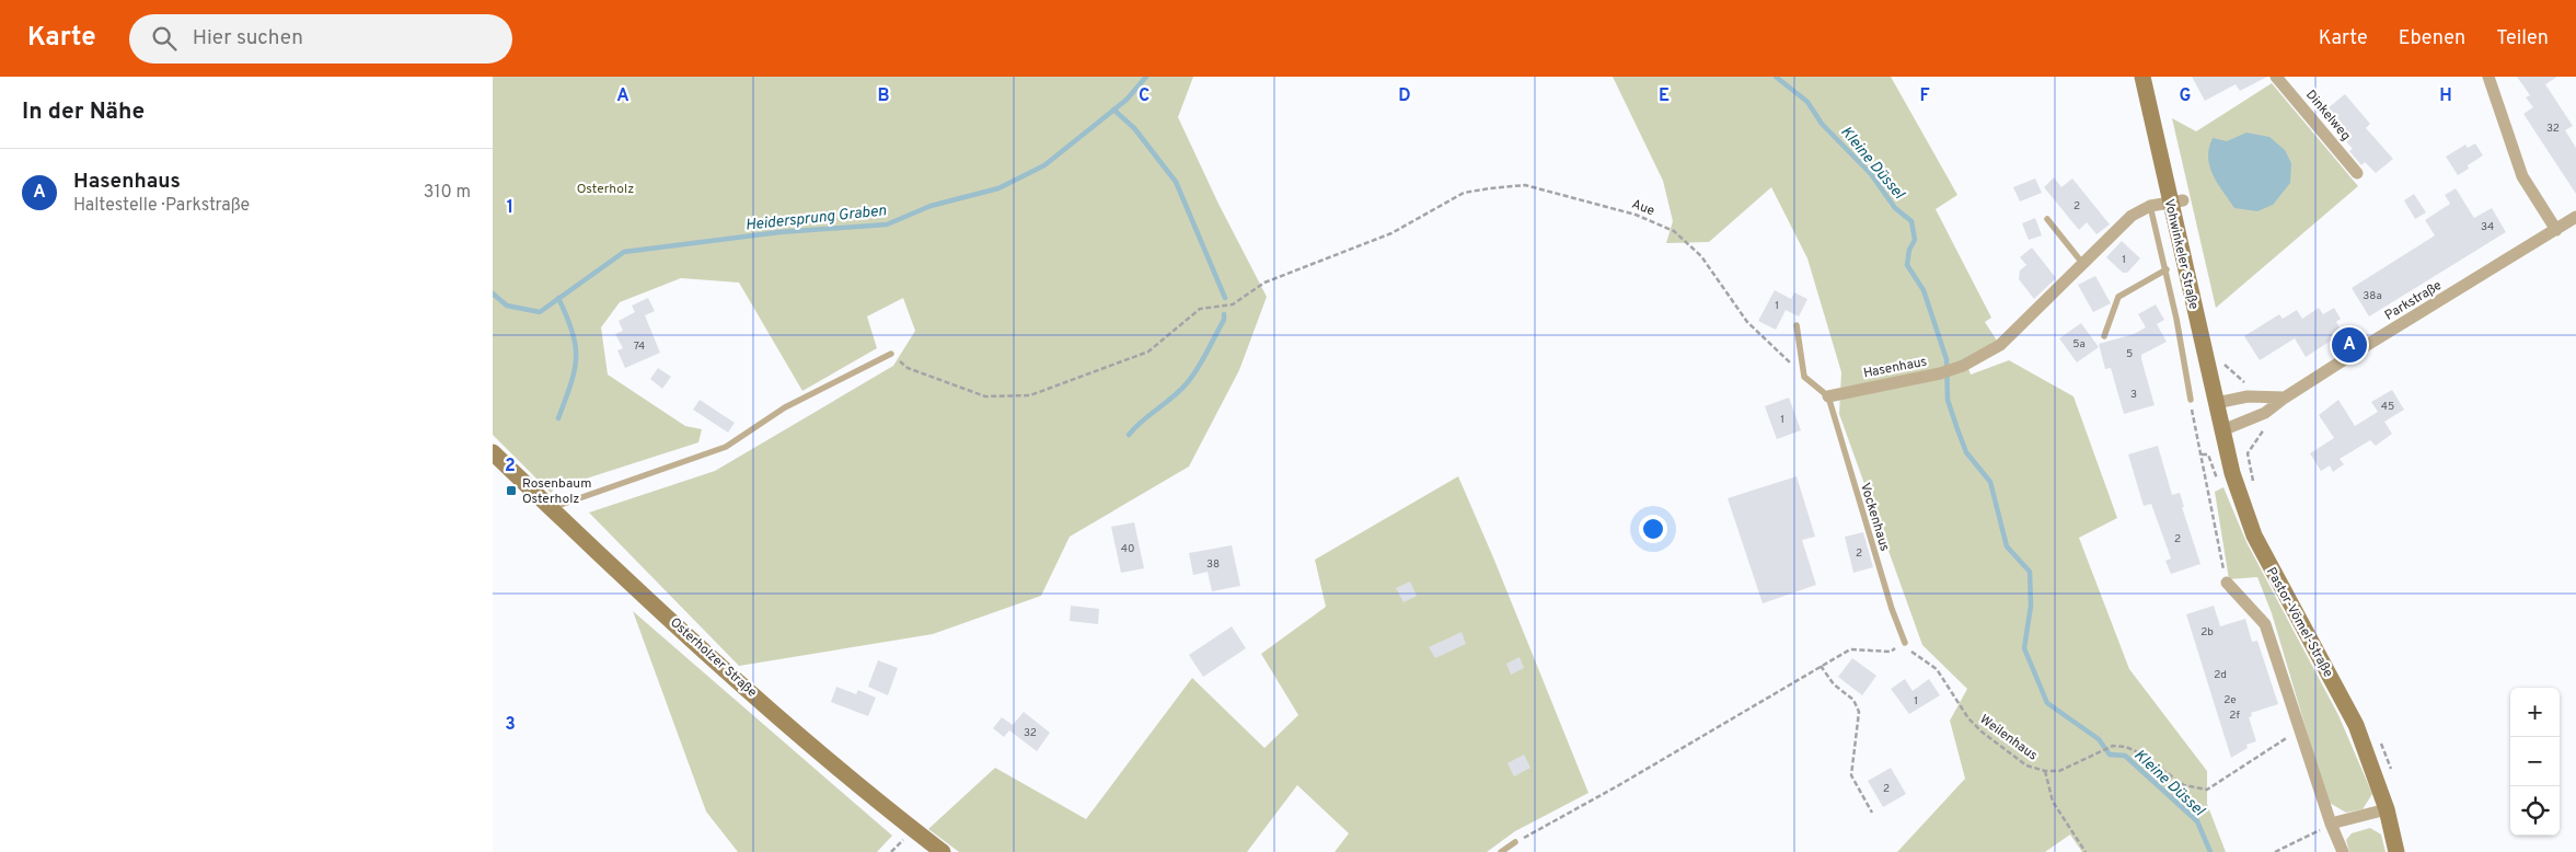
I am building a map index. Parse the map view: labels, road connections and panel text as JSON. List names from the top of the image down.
{
  "streets": {
    "main road": ["Vohwinkeler Straße", "Pastor-Vömel-Straße", "Osterholzer Straße"],
    "street": ["Dinkelweg", "Parkstraße", "Hasenhaus"],
    "lane": ["Vockenhaus"],
    "path": ["Aue", "Weilenhaus"]
  },
  "crossings": [
    ["Vohwinkeler Straße", "Parkstraße"],
    ["Vohwinkeler Straße", "Hasenhaus"],
    ["Vohwinkeler Straße", "Pastor-Vömel-Straße"],
    ["Parkstraße", "Pastor-Vömel-Straße"],
    ["Hasenhaus", "Vockenhaus"],
    ["Vockenhaus", "Weilenhaus"]
  ],
  "water": ["Kleine Düssel", "Heidersprung Graben"],
  "parks": ["Osterholz"],
  "places": {
    "transit": ["Rosenbaum Osterholz"]
  },
  "house_numbers": [
    "32",
    "2",
    "34",
    "1",
    "38a",
    "1",
    "5a",
    "74",
    "5",
    "3",
    "45",
    "1",
    "2",
    "40",
    "2",
    "38",
    "2b",
    "2d",
    "2e",
    "1",
    "2f",
    "32",
    "2"
  ],
  "page": {
    "header": "Karte",
    "search": "Hier suchen",
    "nav": ["Karte", "Ebenen", "Teilen"],
    "heading": "In der Nähe",
    "list": [
      {
        "mark": "A",
        "name": "Hasenhaus",
        "note": "Haltestelle · Parkstraße",
        "value": "310 m"
      }
    ],
    "pins": "A",
    "map_buttons": ["+", "−"]
  },
  "grid": {
    "columns": [
      "A",
      "B",
      "C",
      "D",
      "E",
      "F",
      "G",
      "H"
    ],
    "rows": ["1", "2", "3"]
  }
}
